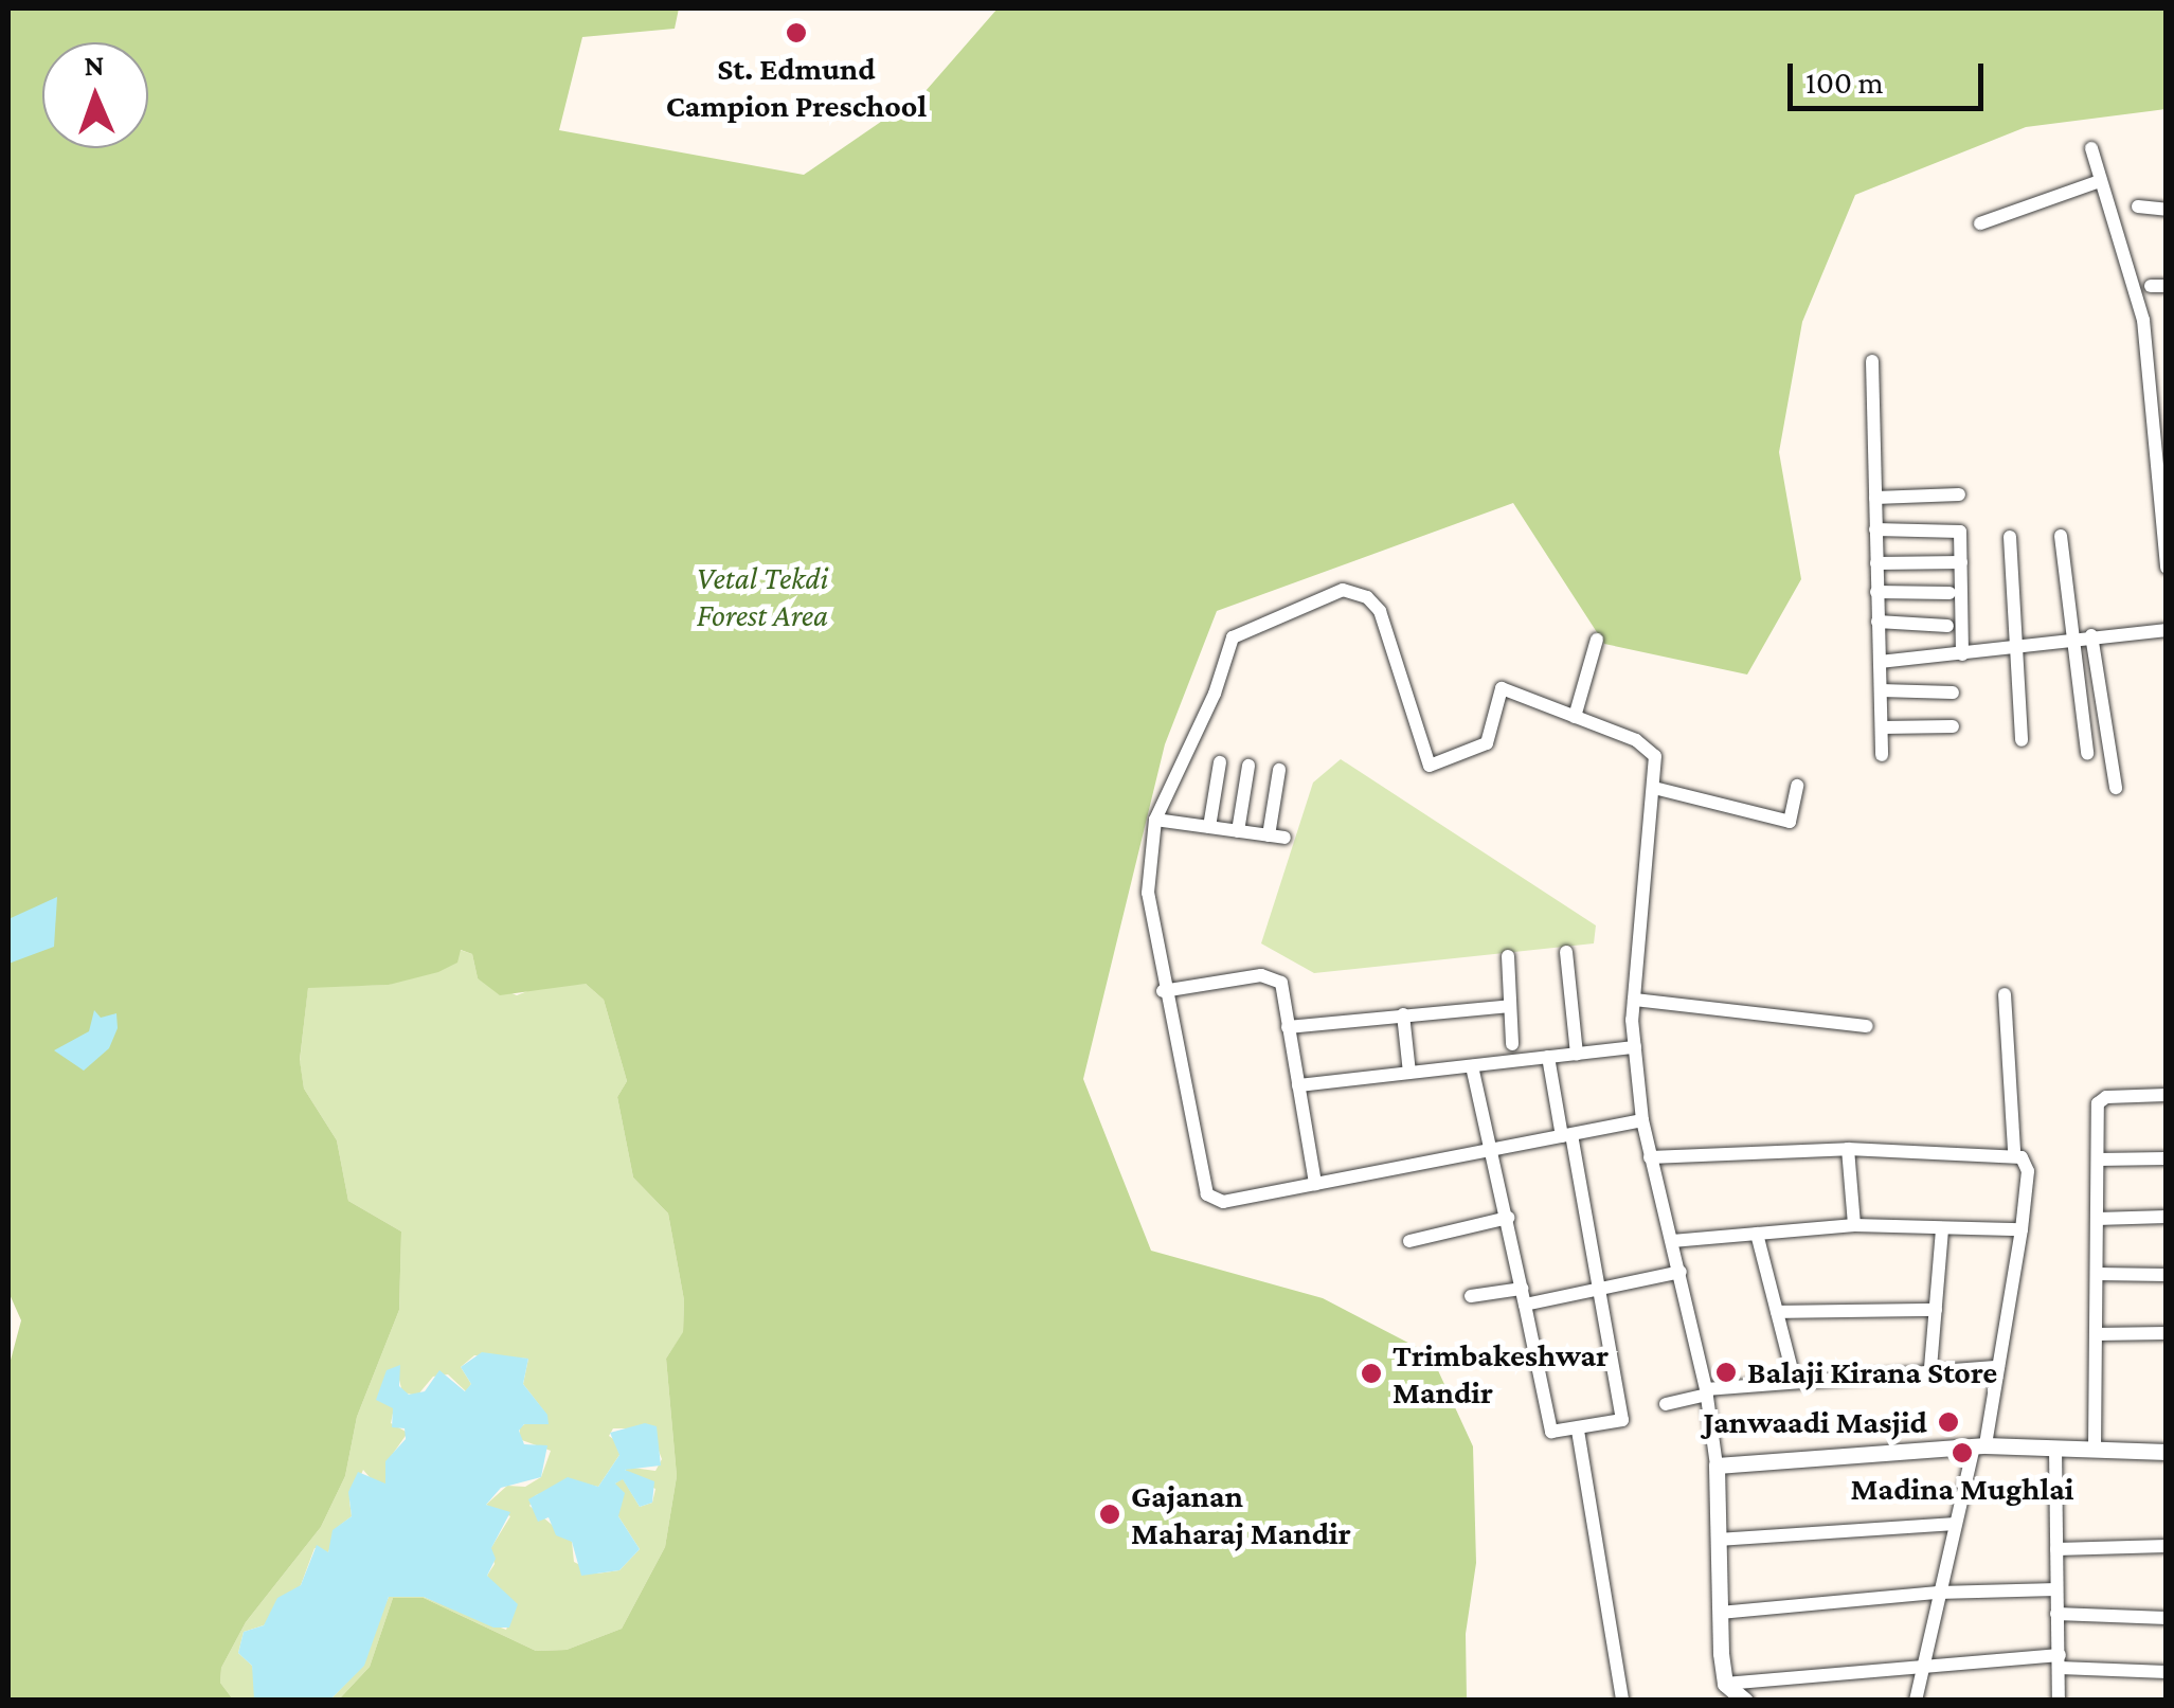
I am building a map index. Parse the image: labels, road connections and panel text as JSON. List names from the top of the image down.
{
  "parks": ["Vetal Tekdi Forest Area"],
  "places": [
    "St. Edmund Campion Preschool",
    "Balaji Kirana Store",
    "Trimbakeshwar Mandir",
    "Janwaadi Masjid",
    "Madina Mughlai",
    "Gajanan Maharaj Mandir"
  ],
  "scale_bar": "100 m",
  "north": "top"
}
